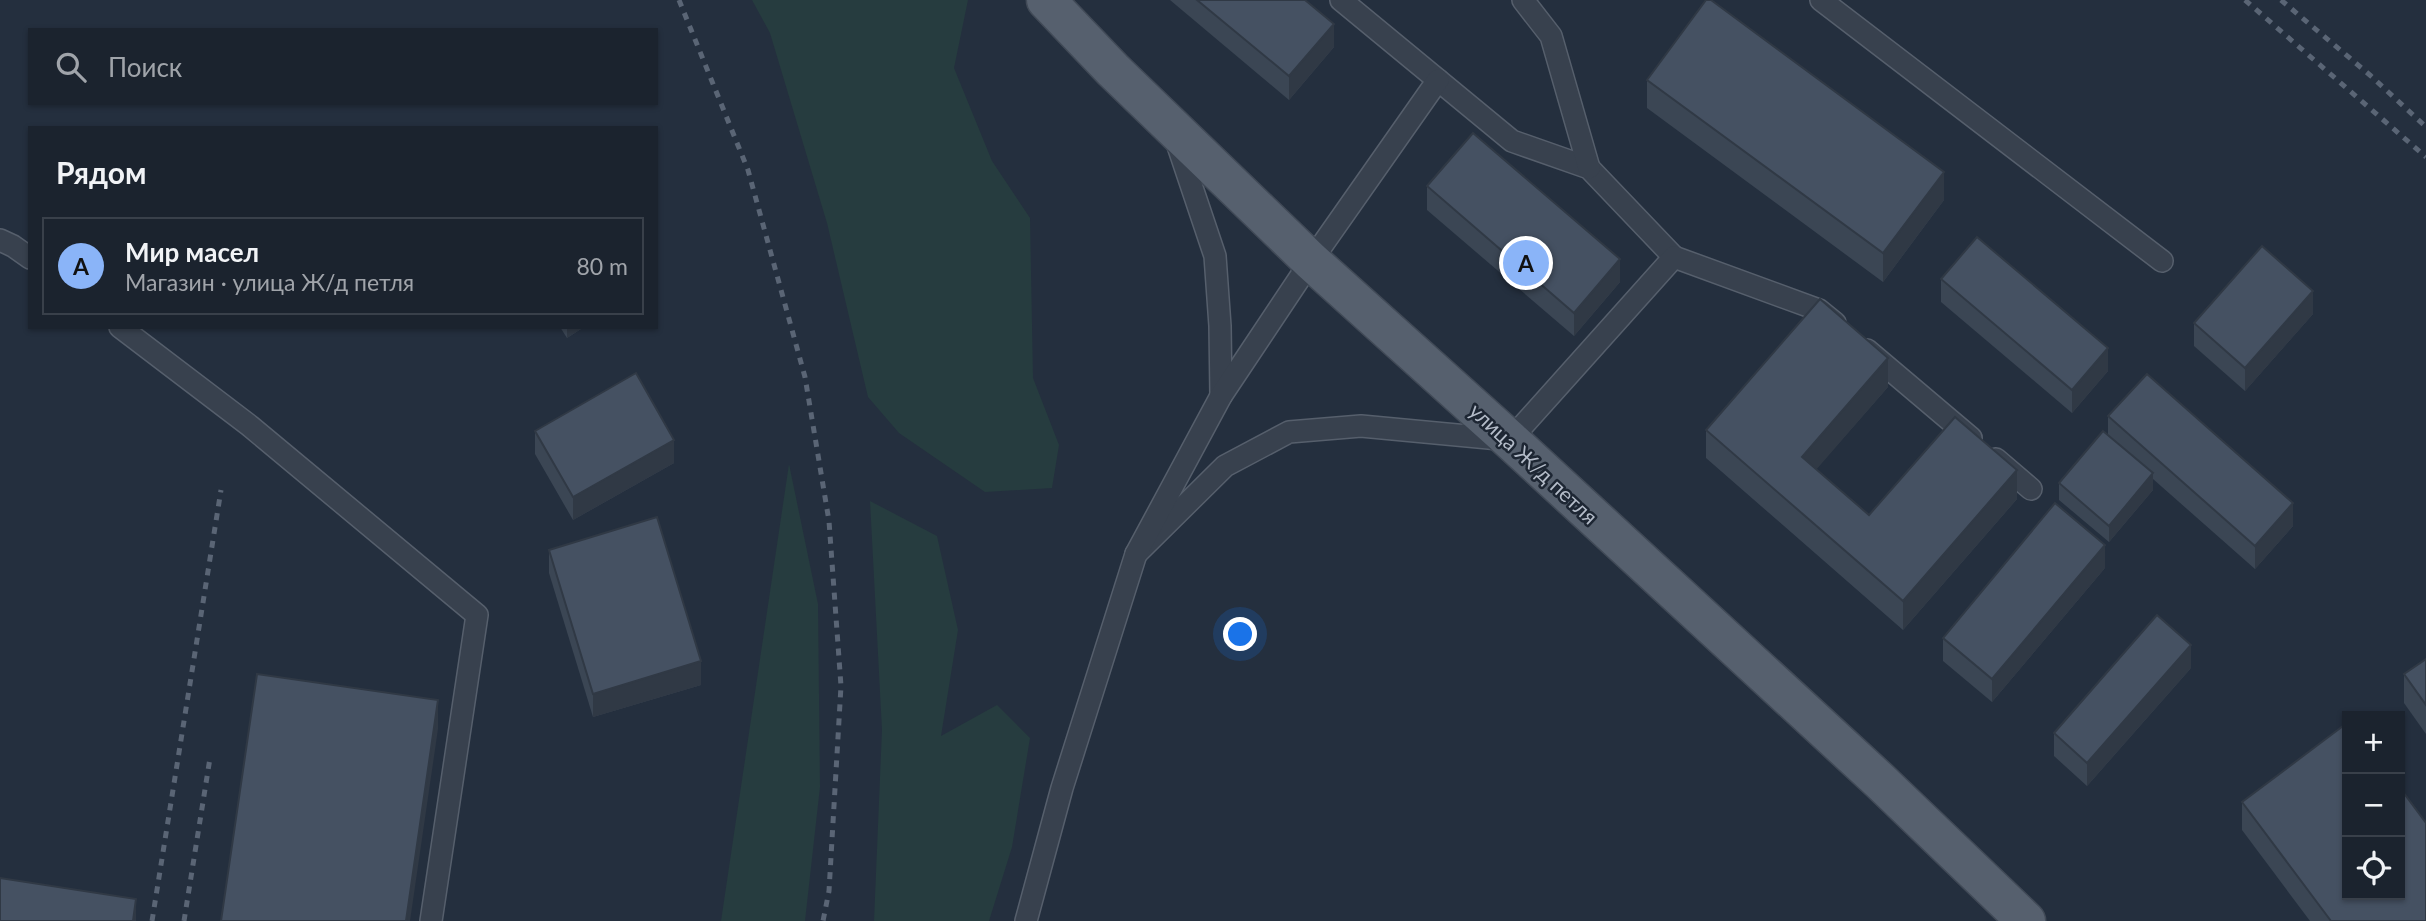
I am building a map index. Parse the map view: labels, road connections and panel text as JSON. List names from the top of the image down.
{
  "streets": {
    "main road": ["улица Ж/д петля"]
  },
  "page": {
    "search": "Поиск",
    "heading": "Рядом",
    "list": [
      {
        "mark": "A",
        "name": "Мир масел",
        "note": "Магазин · улица Ж/д петля",
        "value": "80 m"
      }
    ],
    "pins": "A",
    "map_buttons": ["+", "−"]
  }
}
